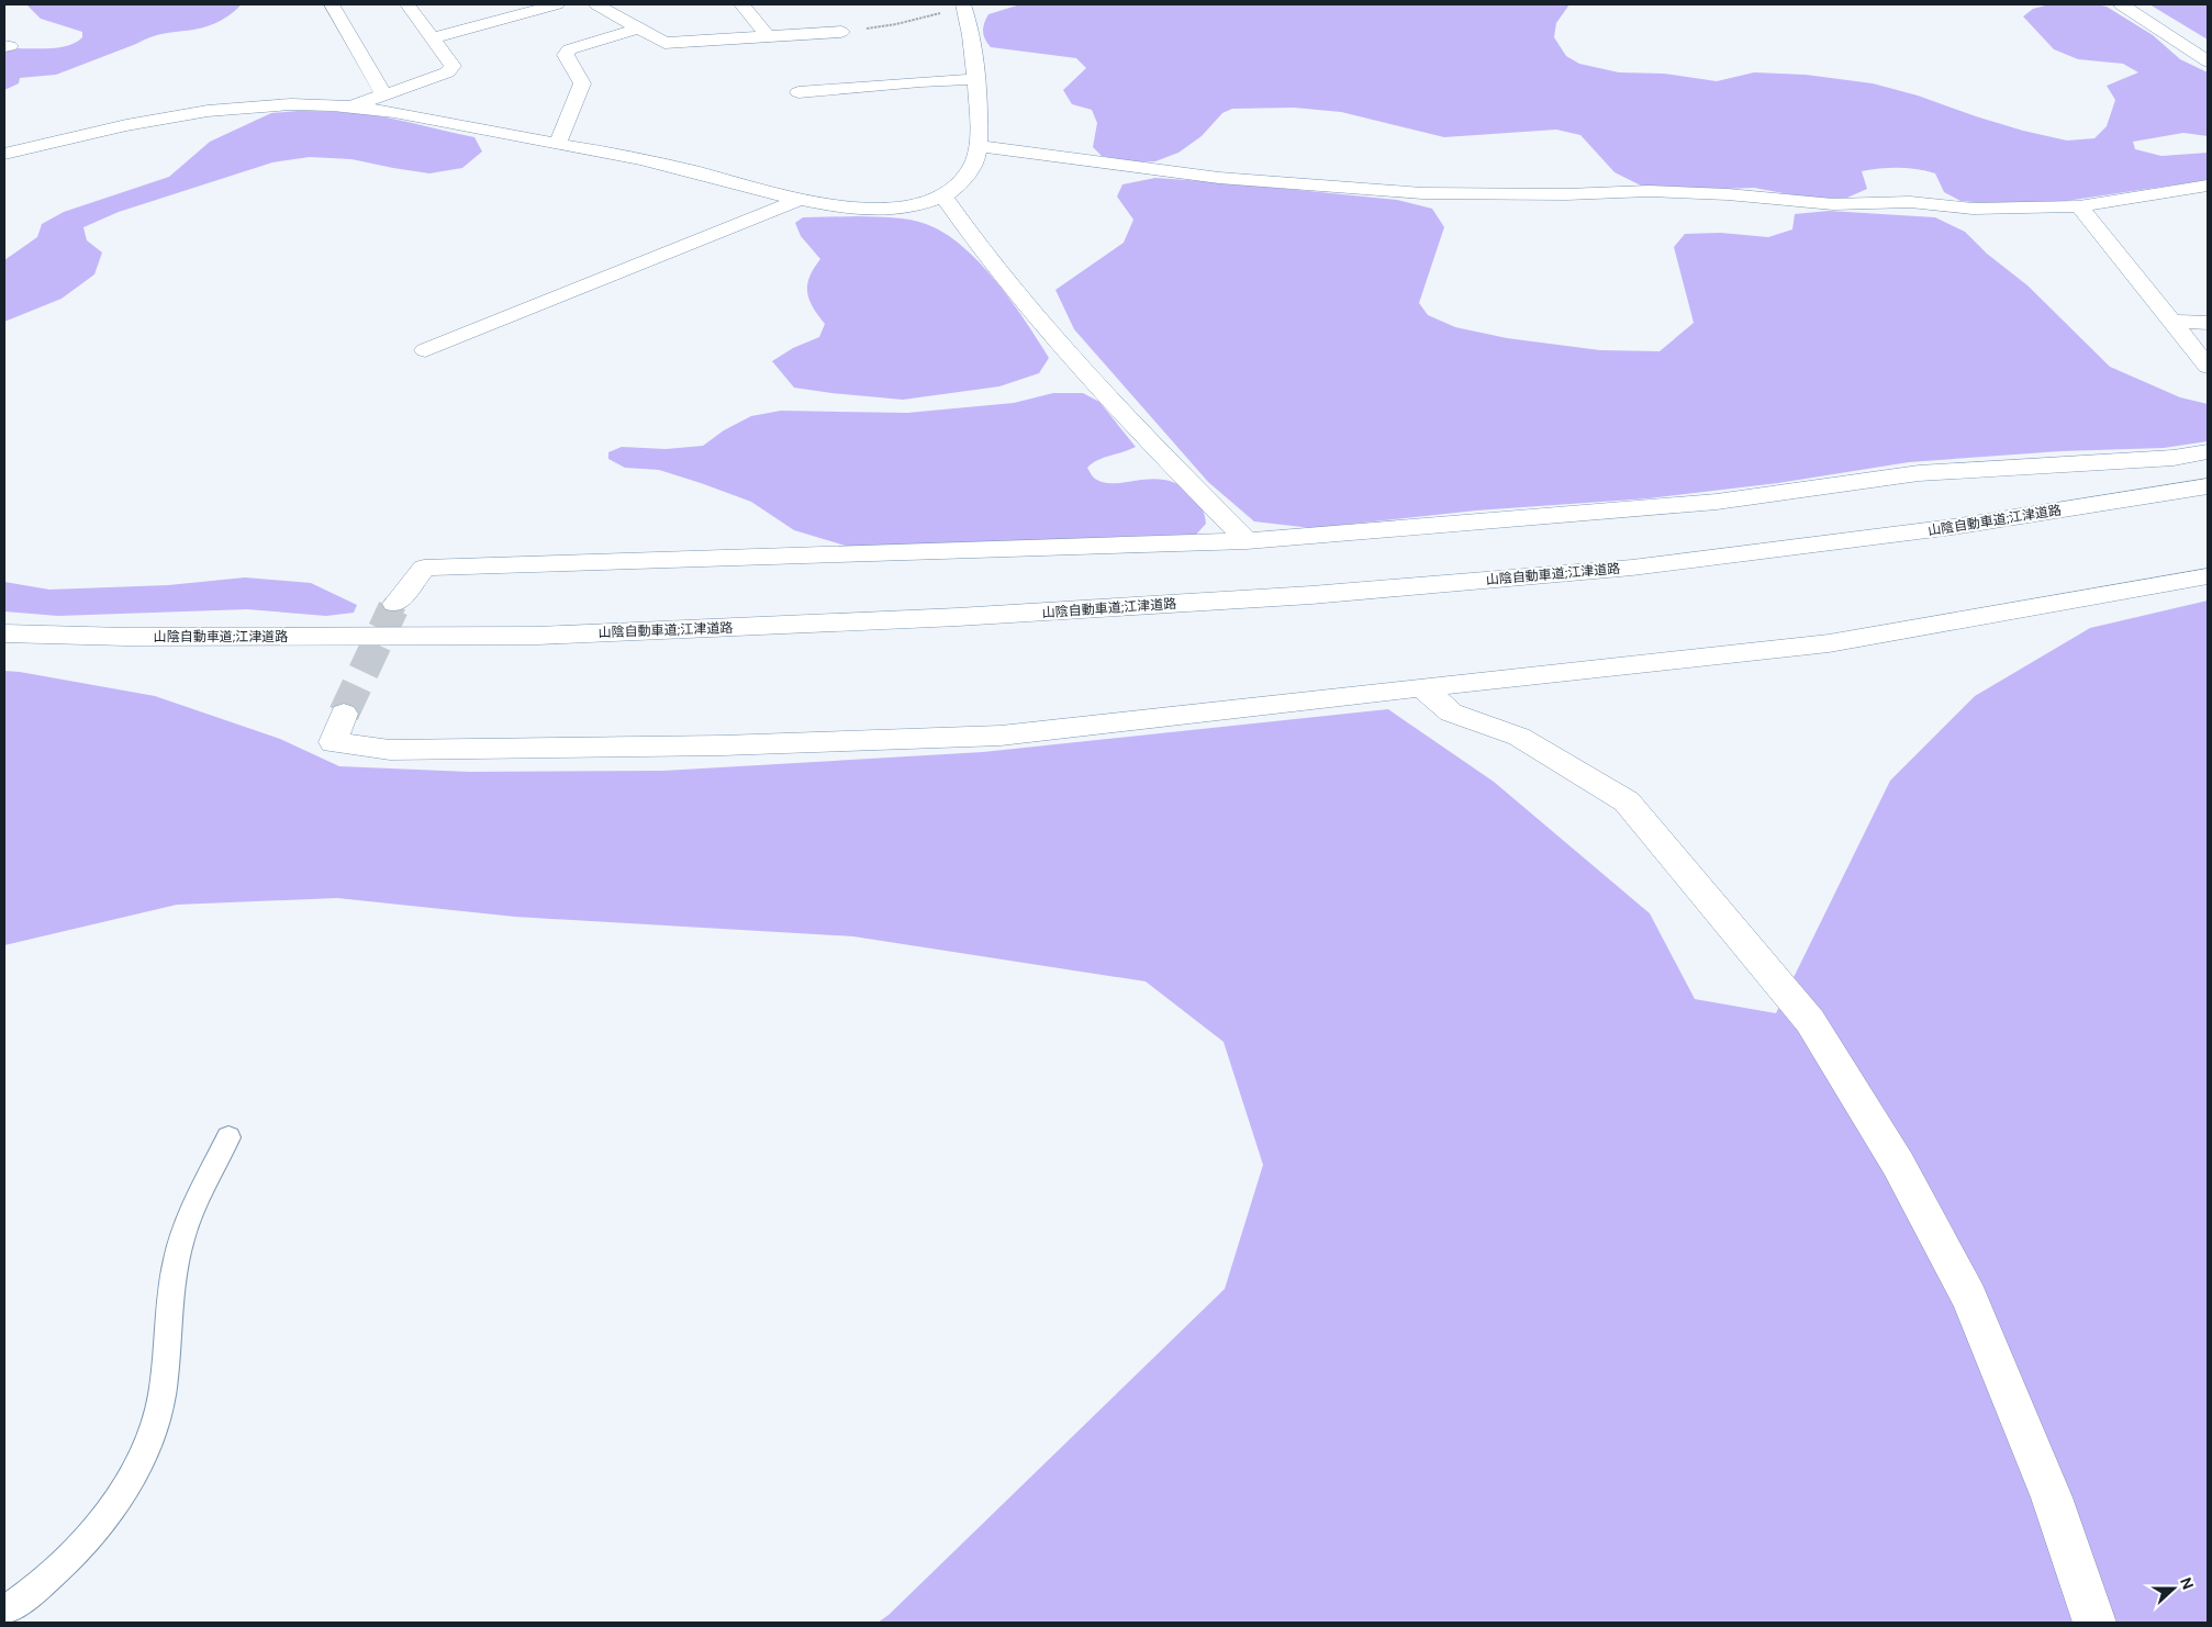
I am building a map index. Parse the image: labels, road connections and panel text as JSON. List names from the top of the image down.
{
  "streets": {
    "main road": ["山陰自動車道;江津道路"]
  },
  "north": "right"
}
